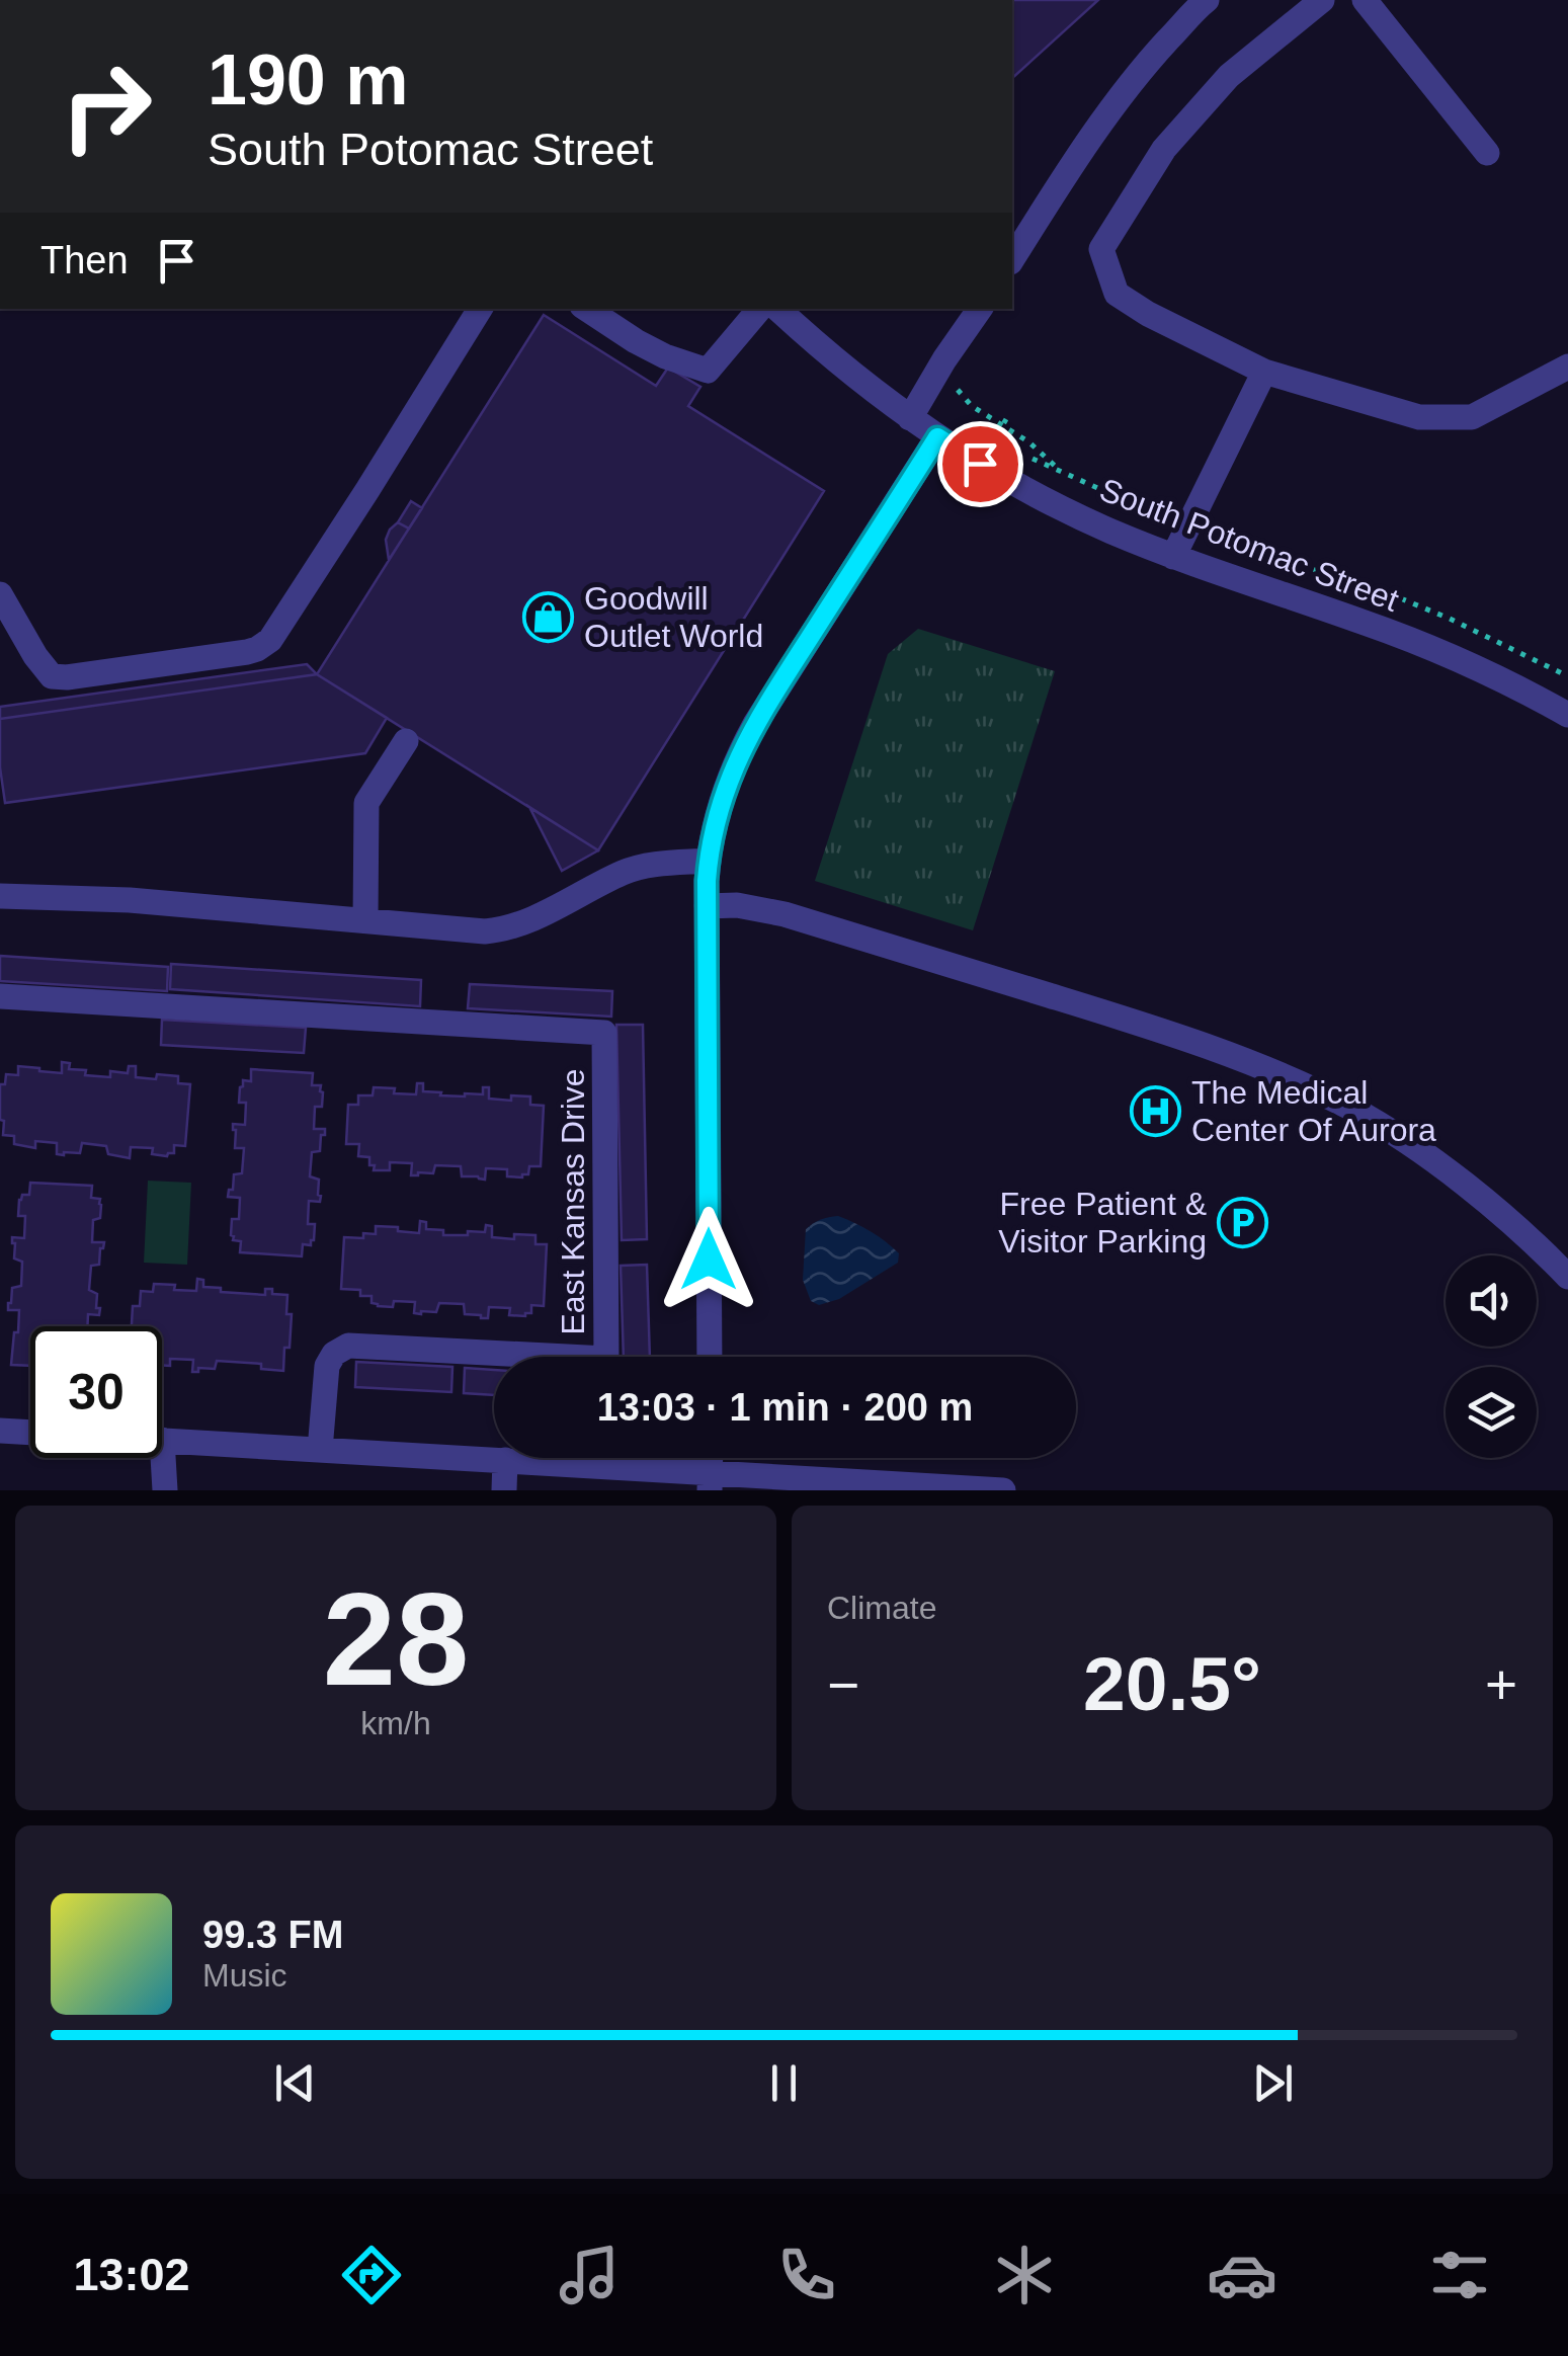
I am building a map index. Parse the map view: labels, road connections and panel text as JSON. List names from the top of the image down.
{
  "streets": {
    "street": ["South Potomac Street", "East Kansas Drive"]
  },
  "places": {
    "shop": ["Goodwill Outlet World"],
    "hospital": ["The Medical Center Of Aurora"],
    "parking": ["Free Patient & Visitor Parking"]
  },
  "page": {
    "turn": ["190 m", "South Potomac Street"],
    "then": "Then",
    "limit": "30",
    "trip": "13:03 · 1 min · 200 m",
    "tile": [
      ["28", "km/h"],
      "Climate"
    ],
    "heat": ["−", "20.5°", "+"],
    "song": ["99.3 FM", "Music"],
    "tabs": "13:02"
  }
}
